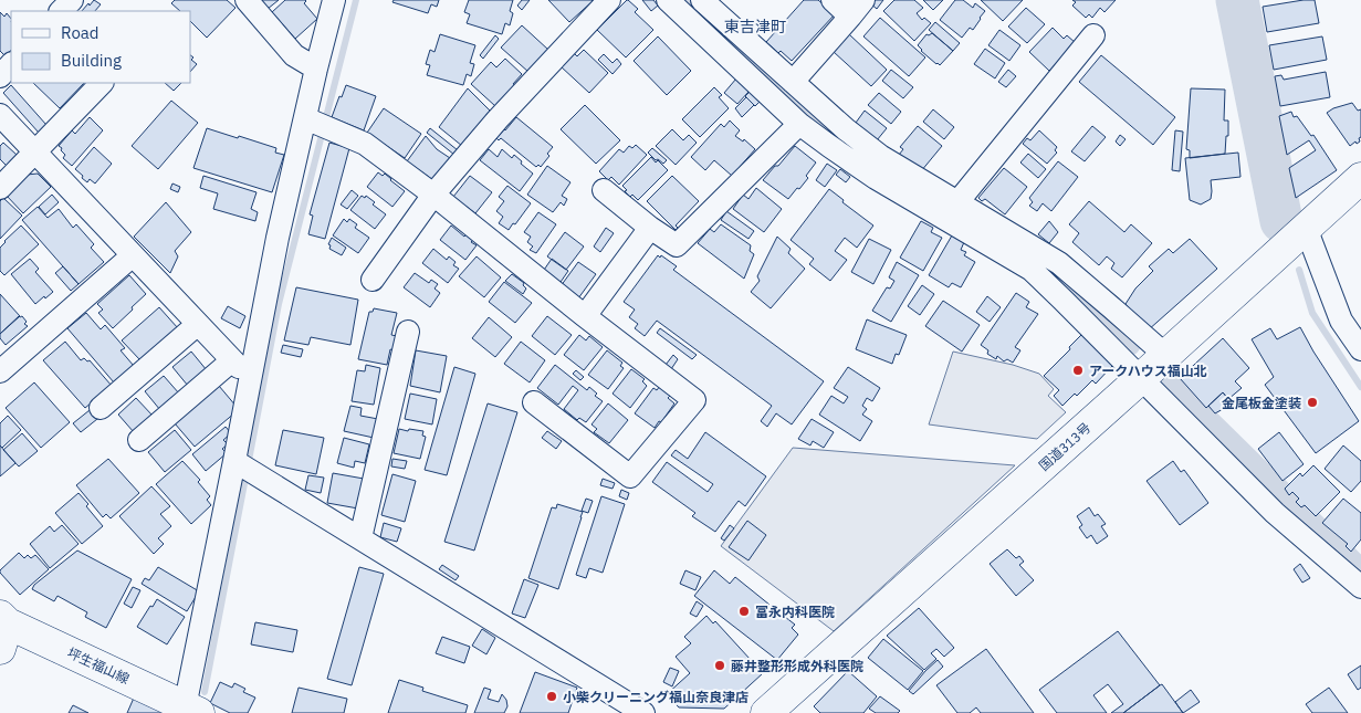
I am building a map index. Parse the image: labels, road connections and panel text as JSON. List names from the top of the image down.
{
  "streets": {
    "main road": ["国道313号", "坪生福山線"]
  },
  "districts": ["東吉津町"],
  "places": [
    "アークハウス福山北",
    "金尾板金塗装",
    "冨永内科医院",
    "藤井整形形成外科医院",
    "小柴クリーニング福山奈良津店"
  ],
  "legend": ["Road", "Building"]
}
